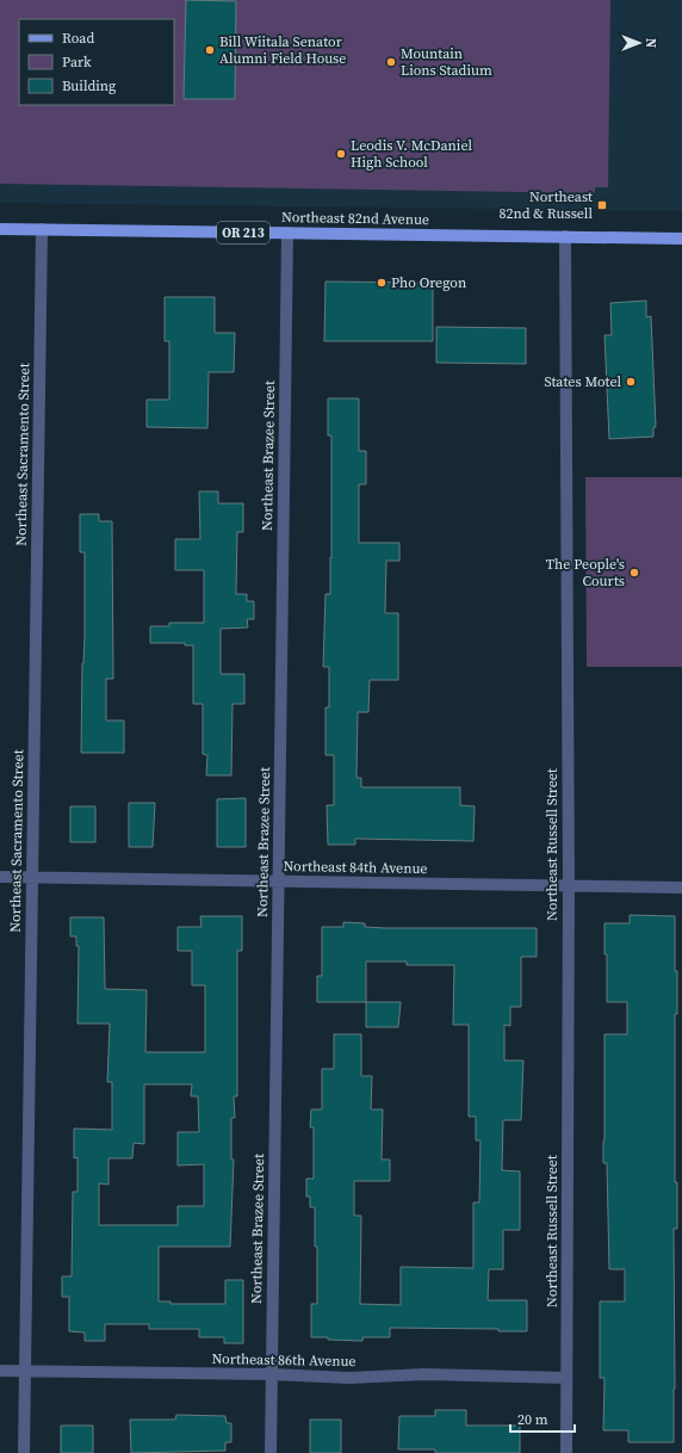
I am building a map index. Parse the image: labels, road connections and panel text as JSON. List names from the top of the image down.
{
  "streets": {
    "main road": ["Northeast 82nd Avenue", "OR 213"],
    "street": [
      "Northeast Sacramento Street",
      "Northeast Brazee Street",
      "Northeast Russell Street",
      "Northeast 84th Avenue",
      "Northeast 86th Avenue"
    ]
  },
  "crossings": [
    ["Northeast 82nd Avenue", "Northeast Sacramento Street"],
    ["Northeast 82nd Avenue", "Northeast Brazee Street"],
    ["Northeast 82nd Avenue", "Northeast Russell Street"],
    ["Northeast Sacramento Street", "Northeast 84th Avenue"],
    ["Northeast Sacramento Street", "Northeast 86th Avenue"],
    ["Northeast Brazee Street", "Northeast 84th Avenue"],
    ["Northeast Brazee Street", "Northeast 86th Avenue"],
    ["Northeast Russell Street", "Northeast 84th Avenue"],
    ["Northeast Russell Street", "Northeast 86th Avenue"]
  ],
  "places": {
    "other": [
      "Bill Wiitala Senator Alumni Field House",
      "Mountain Lions Stadium",
      "Leodis V. McDaniel High School",
      "Pho Oregon",
      "States Motel",
      "The People's Courts"
    ],
    "transit": ["Northeast 82nd & Russell"]
  },
  "legend": ["Road", "Park", "Building"],
  "scale_bar": "20 m",
  "north": "right"
}
